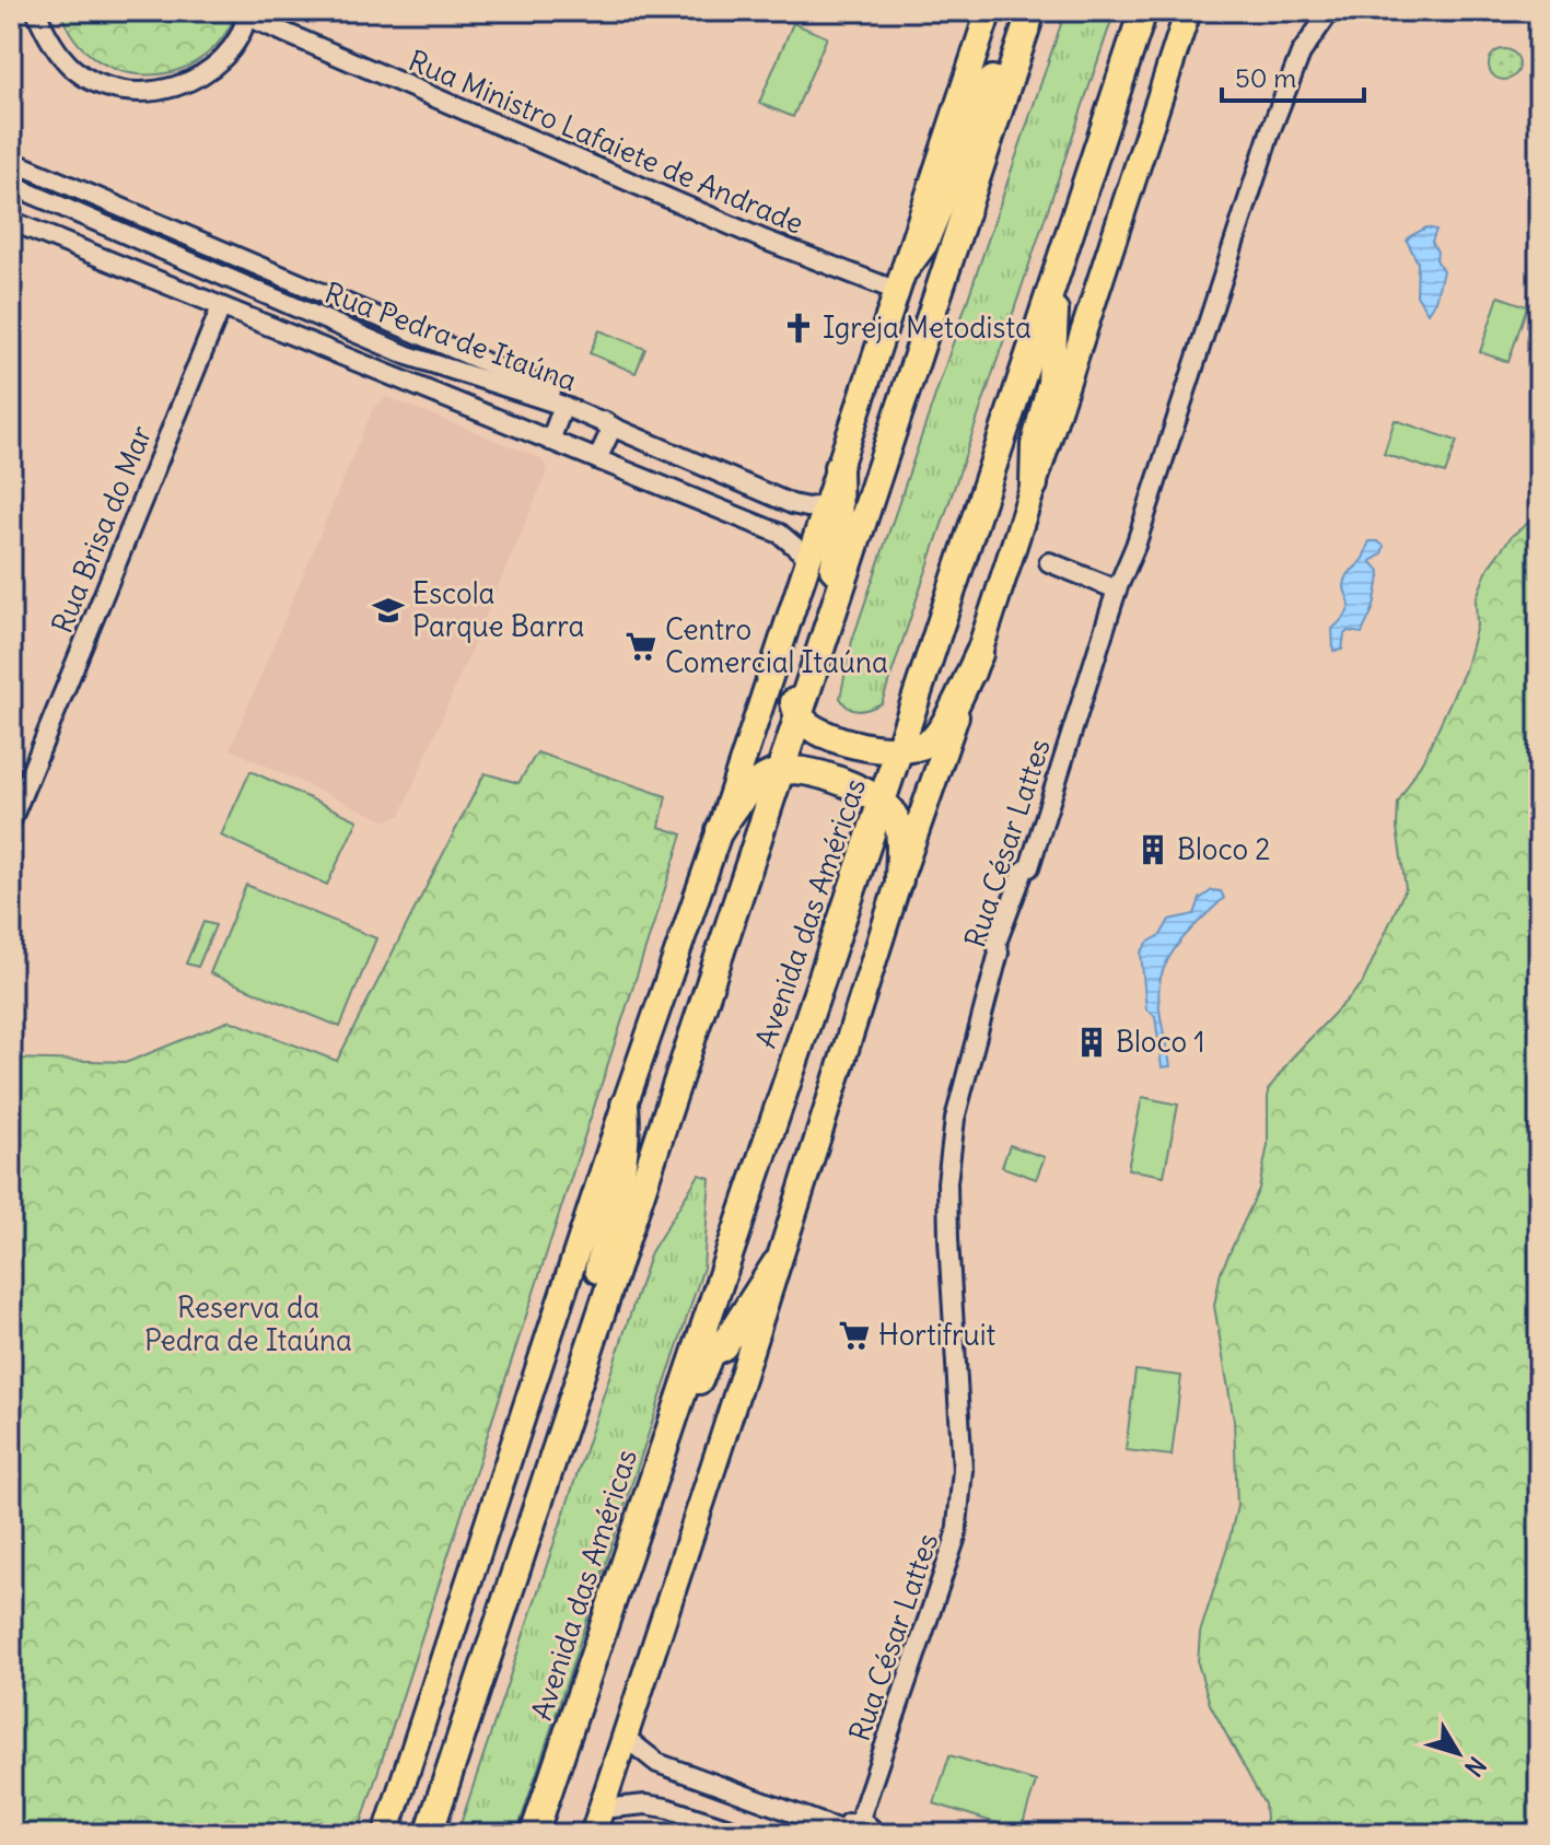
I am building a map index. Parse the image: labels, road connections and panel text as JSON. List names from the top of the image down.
{
  "streets": {
    "highway": ["Avenida das Américas"],
    "street": [
      "Rua Ministro Lafaiete de Andrade",
      "Rua Pedra de Itaúna",
      "Rua Brisa do Mar",
      "Rua César Lattes"
    ]
  },
  "crossings": [
    ["Rua Pedra de Itaúna", "Rua Brisa do Mar"]
  ],
  "parks": ["Reserva da Pedra de Itaúna"],
  "places": {
    "church": ["Igreja Metodista"],
    "school or university": ["Escola Parque Barra"],
    "supermarket": ["Centro Comercial Itaúna", "Hortifruit"],
    "building": ["Bloco 2", "Bloco 1"]
  },
  "scale_bar": "50 m",
  "north": "bottom right"
}
